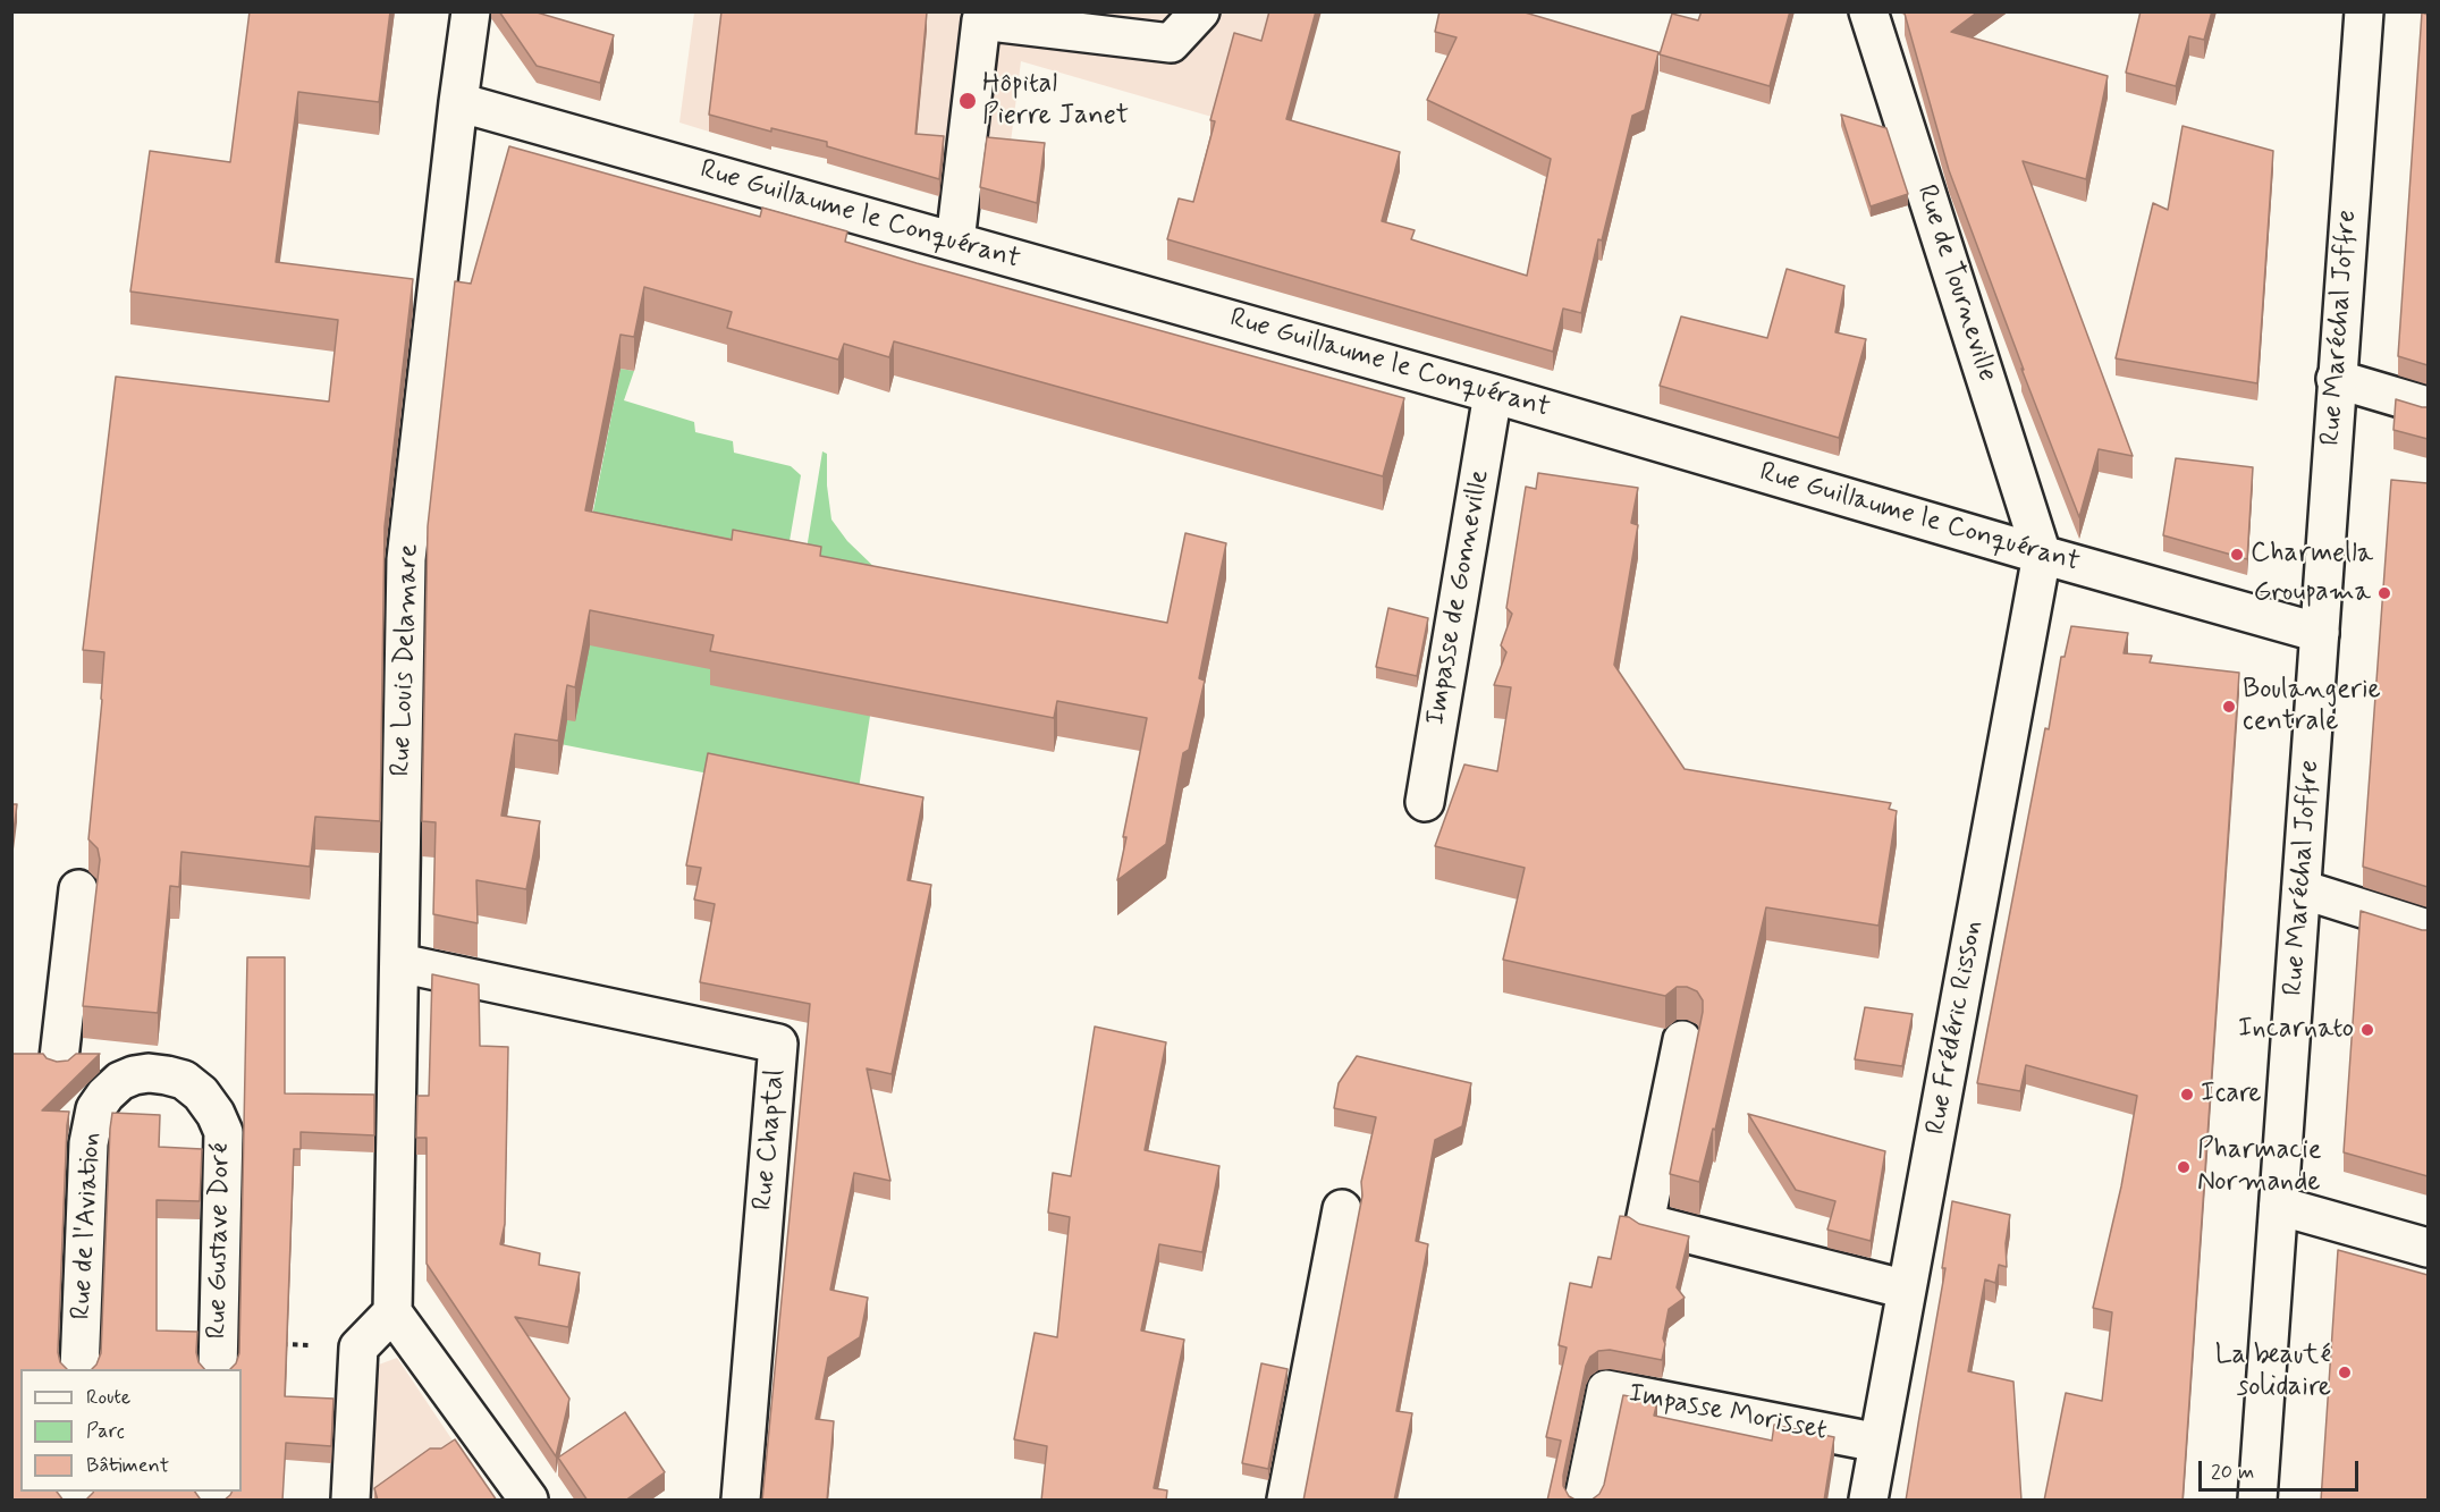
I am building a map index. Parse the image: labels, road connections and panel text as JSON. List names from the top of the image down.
{
  "streets": {
    "street": [
      "Rue Guillaume le Conquérant",
      "Rue de Tourneville",
      "Rue Maréchal Joffre",
      "Impasse de Gonneville",
      "Rue Louis Delamare",
      "Rue Frédéric Risson",
      "Rue Chaptal",
      "Rue de l'Aviation",
      "Rue Gustave Doré",
      "Impasse Morisset"
    ]
  },
  "crossings": [
    ["Rue Guillaume le Conquérant", "Rue de Tourneville"],
    ["Rue Guillaume le Conquérant", "Rue Maréchal Joffre"],
    ["Rue Guillaume le Conquérant", "Impasse de Gonneville"],
    ["Rue Guillaume le Conquérant", "Rue Louis Delamare"],
    ["Rue Guillaume le Conquérant", "Rue Frédéric Risson"],
    ["Rue de Tourneville", "Rue Frédéric Risson"],
    ["Rue Louis Delamare", "Rue Chaptal"],
    ["Rue Frédéric Risson", "Impasse Morisset"],
    ["Rue de l'Aviation", "Rue Gustave Doré"]
  ],
  "places": [
    "Hôpital Pierre Janet",
    "Charmella",
    "Groupama",
    "Boulangerie centrale",
    "Incarnato",
    "Icare",
    "Pharmacie Normande",
    "La beauté solidaire"
  ],
  "legend": ["Route", "Parc", "Bâtiment"],
  "scale_bar": "20 m"
}
